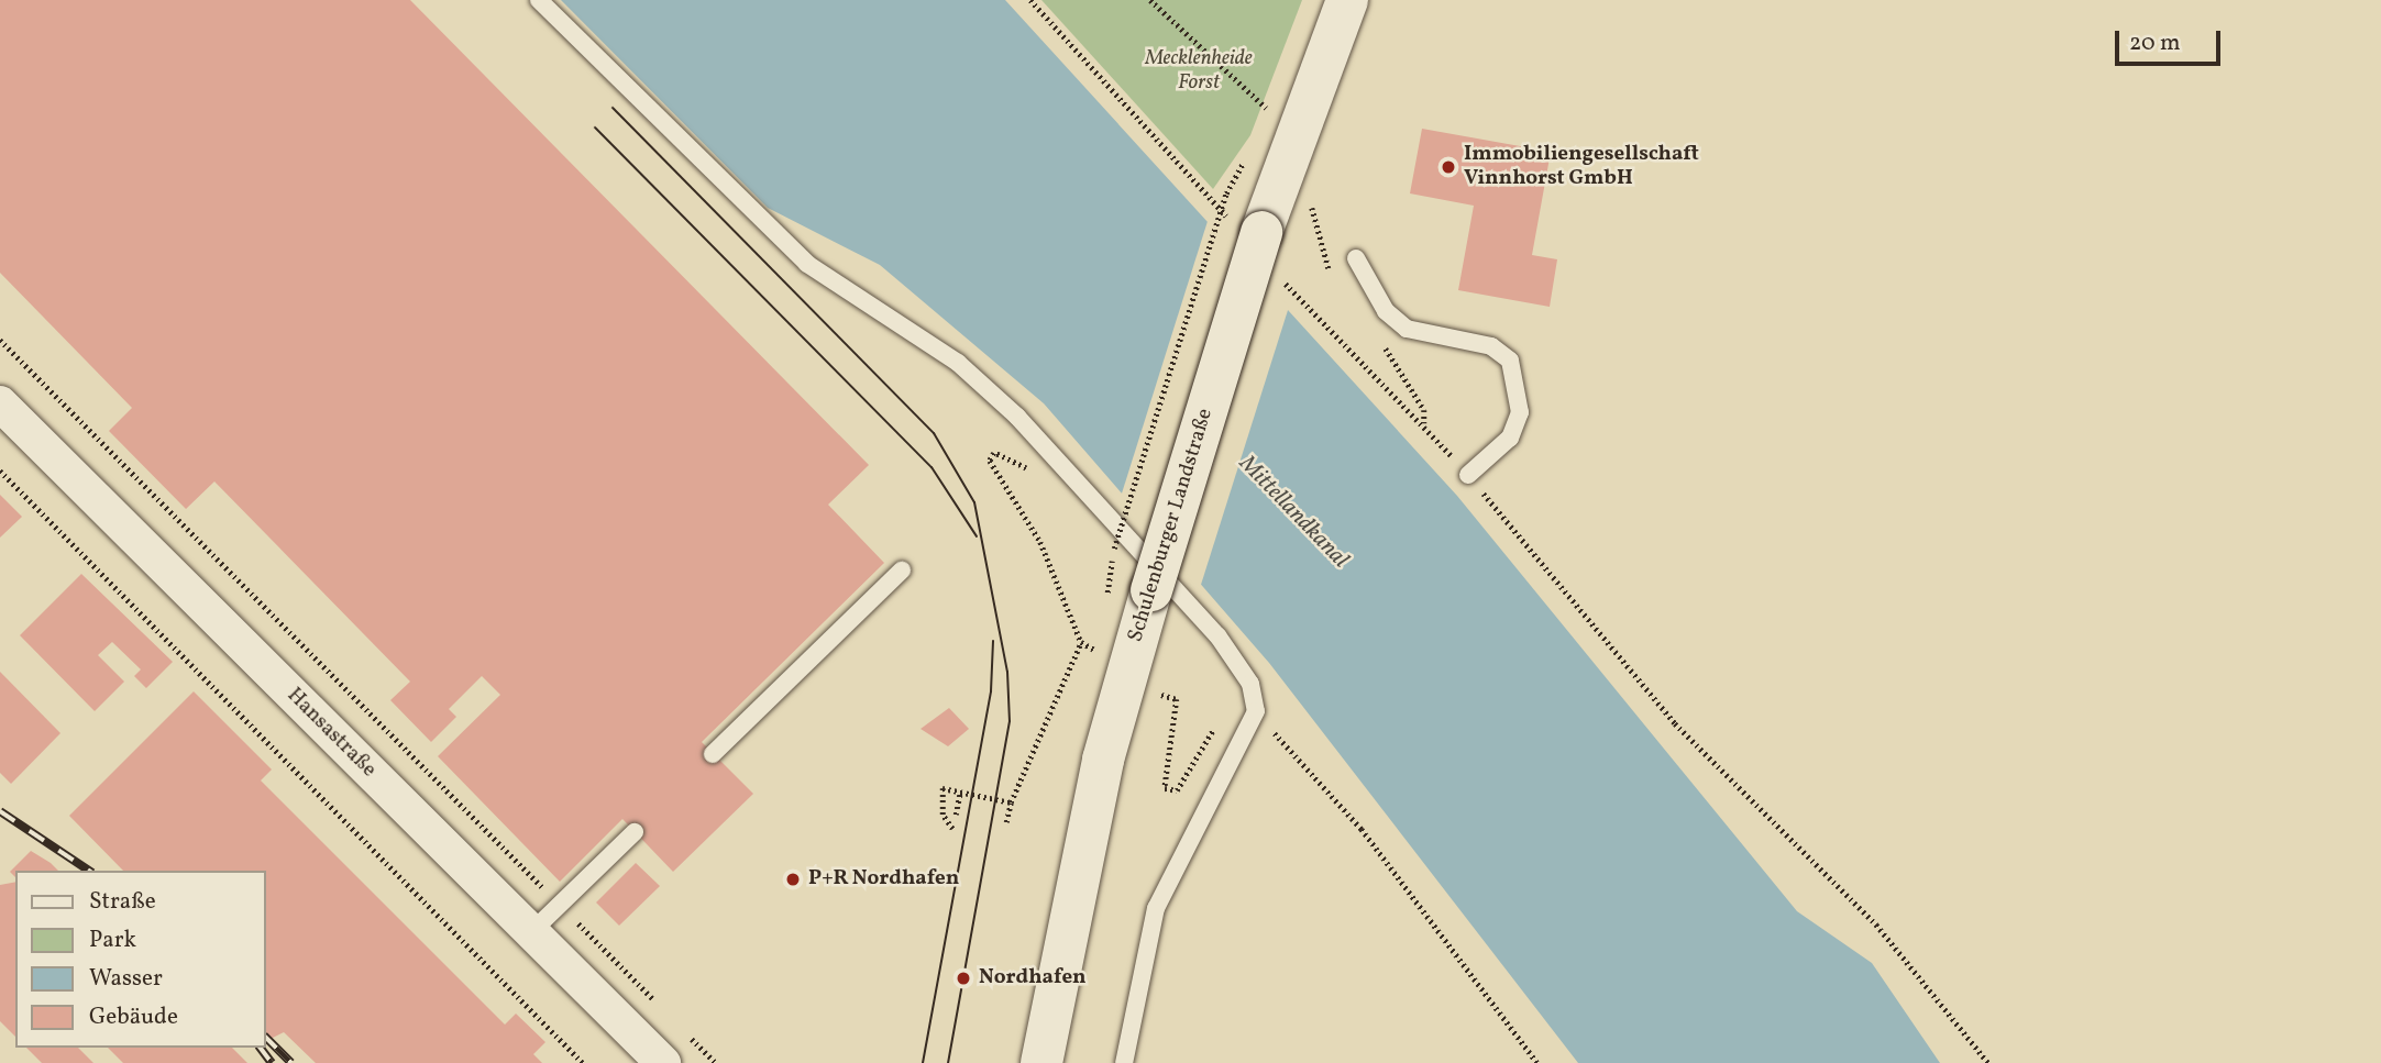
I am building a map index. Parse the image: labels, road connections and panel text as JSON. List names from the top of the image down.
{
  "streets": {
    "main road": ["Schulenburger Landstraße"],
    "street": ["Hansastraße"]
  },
  "water": ["Mittellandkanal"],
  "parks": ["Mecklenheide Forst"],
  "places": ["Immobiliengesellschaft Vinnhorst GmbH", "P+R Nordhafen", "Nordhafen"],
  "legend": [
    "Straße",
    "Park",
    "Wasser",
    "Gebäude"
  ],
  "scale_bar": "20 m"
}
